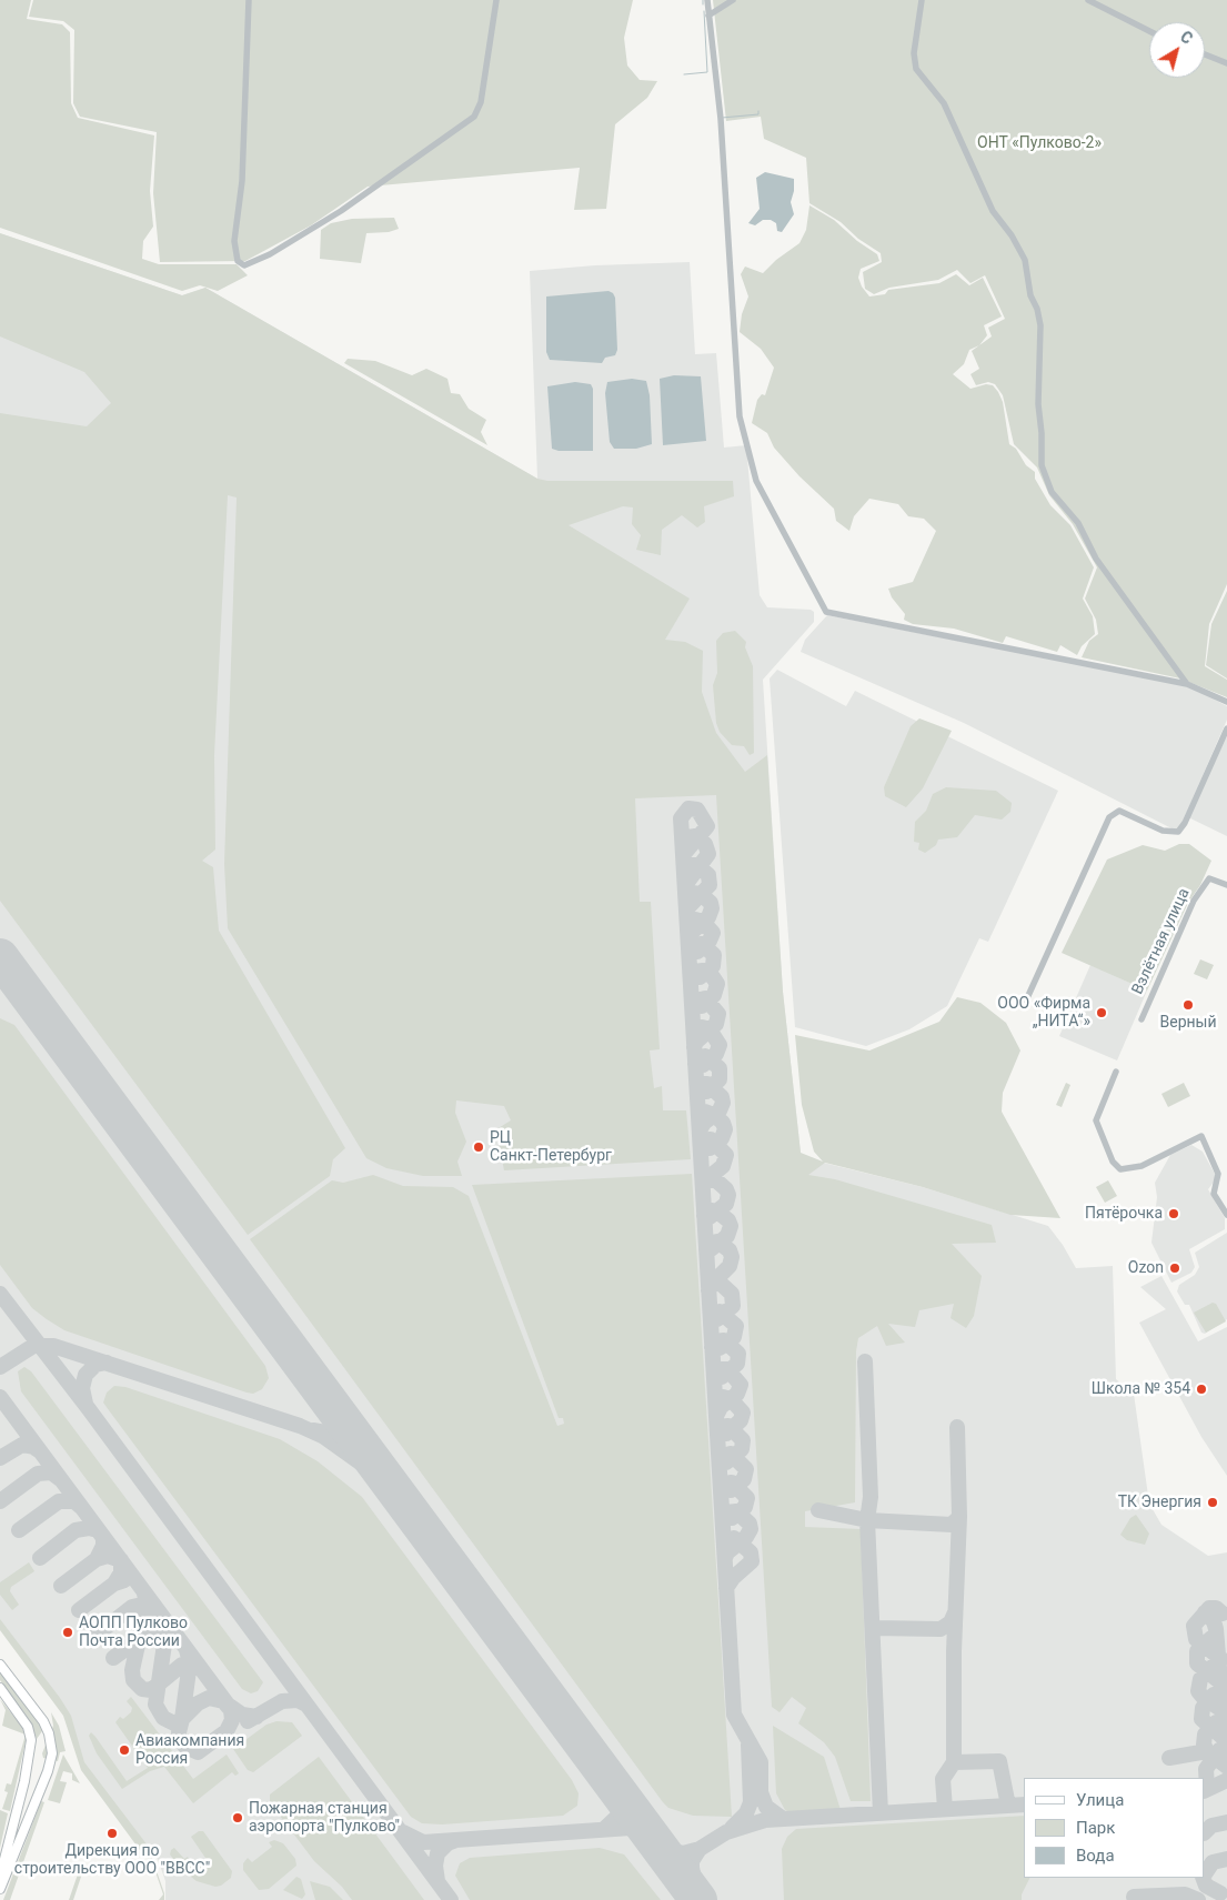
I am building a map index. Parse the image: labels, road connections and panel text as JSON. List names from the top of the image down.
{
  "streets": {
    "street": ["Взлётная улица"]
  },
  "parks": ["ОНТ «Пулково-2»"],
  "places": [
    "Верный",
    "ООО «Фирма „НИТА“»",
    "РЦ Санкт-Петербург",
    "Пятёрочка",
    "Ozon",
    "Школа № 354",
    "ТК Энергия",
    "АОПП Пулково Почта России",
    "Авиакомпания Россия",
    "Пожарная станция аэропорта \"Пулково\"",
    "Дирекция по строительству ООО \"ВВСС\""
  ],
  "legend": ["Улица", "Парк", "Вода"],
  "north": "top right"
}
